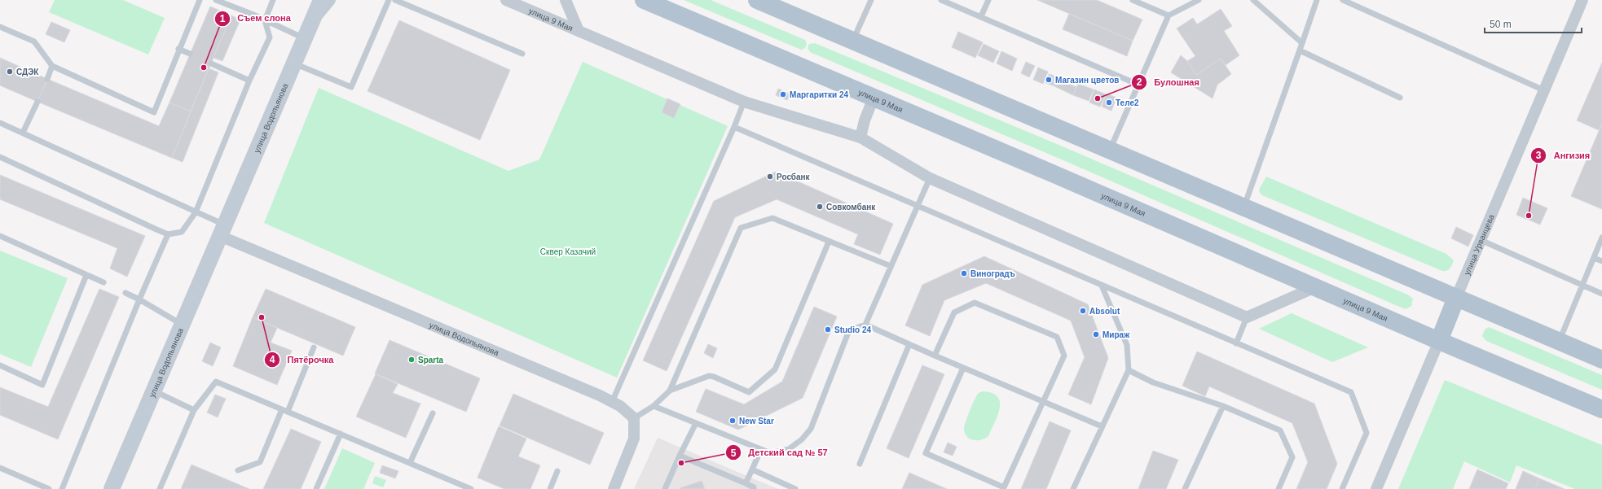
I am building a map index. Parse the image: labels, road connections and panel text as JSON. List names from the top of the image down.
{
  "streets": {
    "main road": ["улица 9 Мая", "улица Урванцева"],
    "street": ["улица Водопьянова"]
  },
  "crossings": [
    ["улица 9 Мая", "улица Урванцева"]
  ],
  "parks": ["Сквер Казачий"],
  "places": [
    "Съем слона",
    "СДЭК",
    "Магазин цветов",
    "Маргаритки 24",
    "Булошная",
    "Теле2",
    "Росбанк",
    "Совкомбанк",
    "Ангизия",
    "Виноградъ",
    "Absolut",
    "Пятёрочка",
    "Studio 24",
    "Мираж",
    "Sparta",
    "New Star",
    "Детский сад № 57"
  ],
  "scale_bar": "50 m"
}
